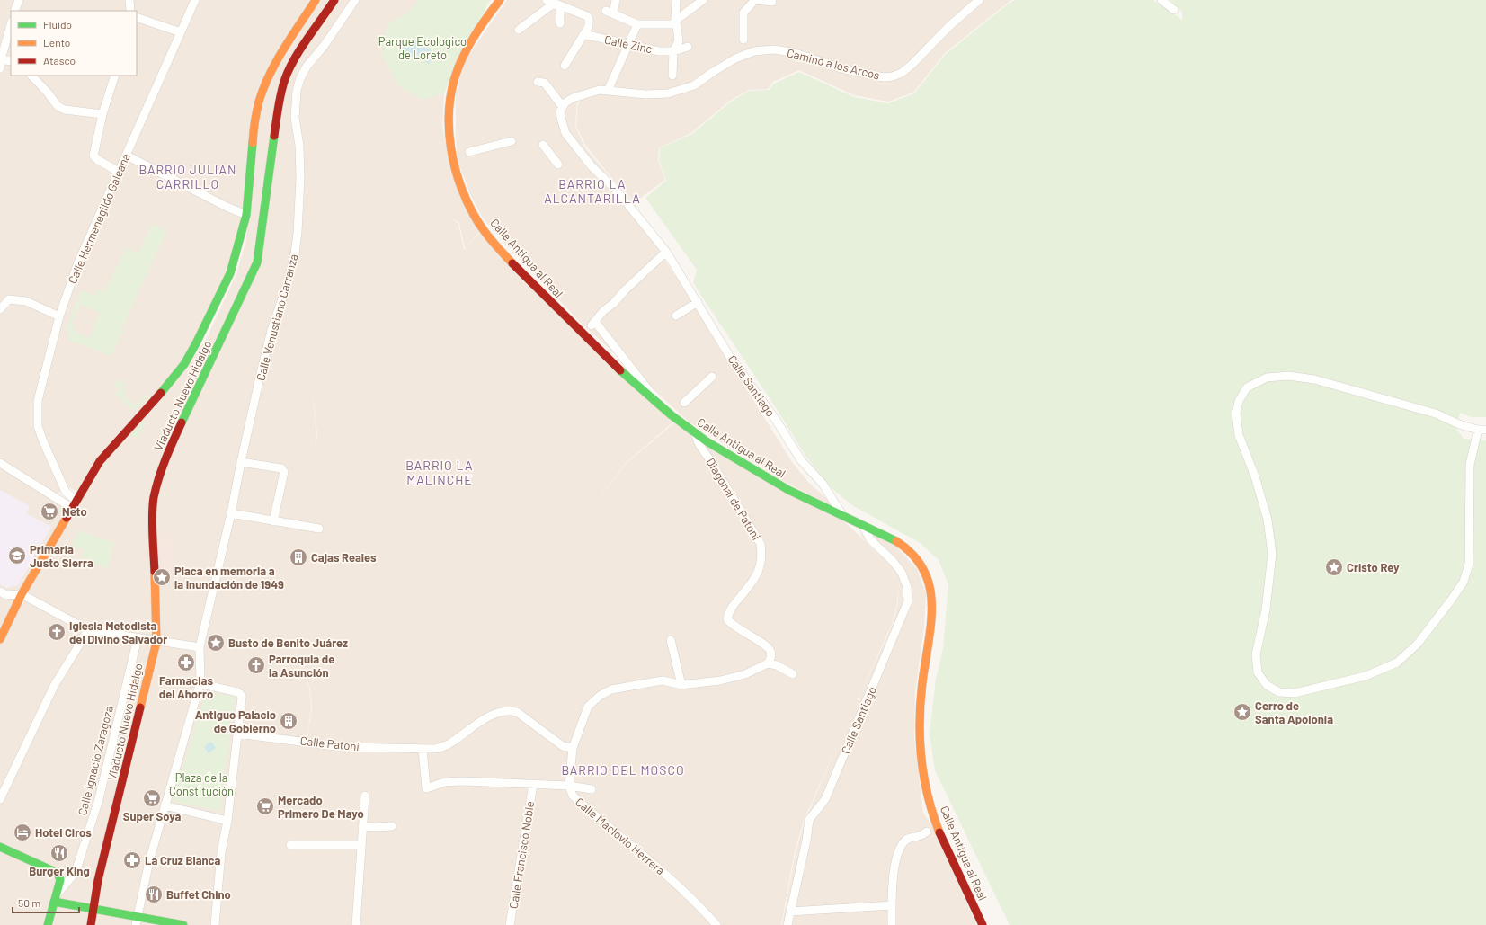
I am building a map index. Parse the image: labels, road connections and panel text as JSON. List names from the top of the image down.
{
  "streets": {
    "main road": ["Calle Antigua al Real", "Viaducto Nuevo Hidalgo"],
    "street": [
      "Calle Zinc",
      "Camino a los Arcos",
      "Calle Hermenegildo Galeana",
      "Calle Venustiano Carranza",
      "Calle Santiago",
      "Diagonal de Patoni",
      "Calle Patoni",
      "Calle Ignacio Zaragoza",
      "Calle Maclovio Herrera",
      "Calle Francisco Noble"
    ]
  },
  "crossings": [
    ["Camino a los Arcos", "Calle Santiago"],
    ["Calle Antigua al Real", "Calle Santiago"],
    ["Calle Antigua al Real", "Diagonal de Patoni"],
    ["Calle Patoni", "Calle Maclovio Herrera"],
    ["Calle Maclovio Herrera", "Calle Francisco Noble"]
  ],
  "districts": [
    "BARRIO JULIAN CARRILLO",
    "BARRIO LA ALCANTARILLA",
    "BARRIO LA MALINCHE",
    "BARRIO DEL MOSCO"
  ],
  "parks": ["Parque Ecologico de Loreto", "Plaza de la Constitución"],
  "places": {
    "supermarket": ["Neto", "Super Soya", "Mercado Primero De Mayo"],
    "school or university": ["Primaria Justo Sierra"],
    "building": ["Cajas Reales", "Antiguo Palacio de Gobierno"],
    "place": [
      "Cristo Rey",
      "Placa en memoria a la Inundación de 1949",
      "Busto de Benito Juárez",
      "Cerro de Santa Apolonia"
    ],
    "church": ["Iglesia Metodista del Divino Salvador", "Parroquia de la Asunción"],
    "pharmacy": ["Farmacias del Ahorro", "La Cruz Blanca"],
    "hotel": ["Hotel Ciros"],
    "restaurant": ["Burger King", "Buffet Chino"]
  },
  "legend": ["Fluido", "Lento", "Atasco"],
  "scale_bar": "50 m"
}
